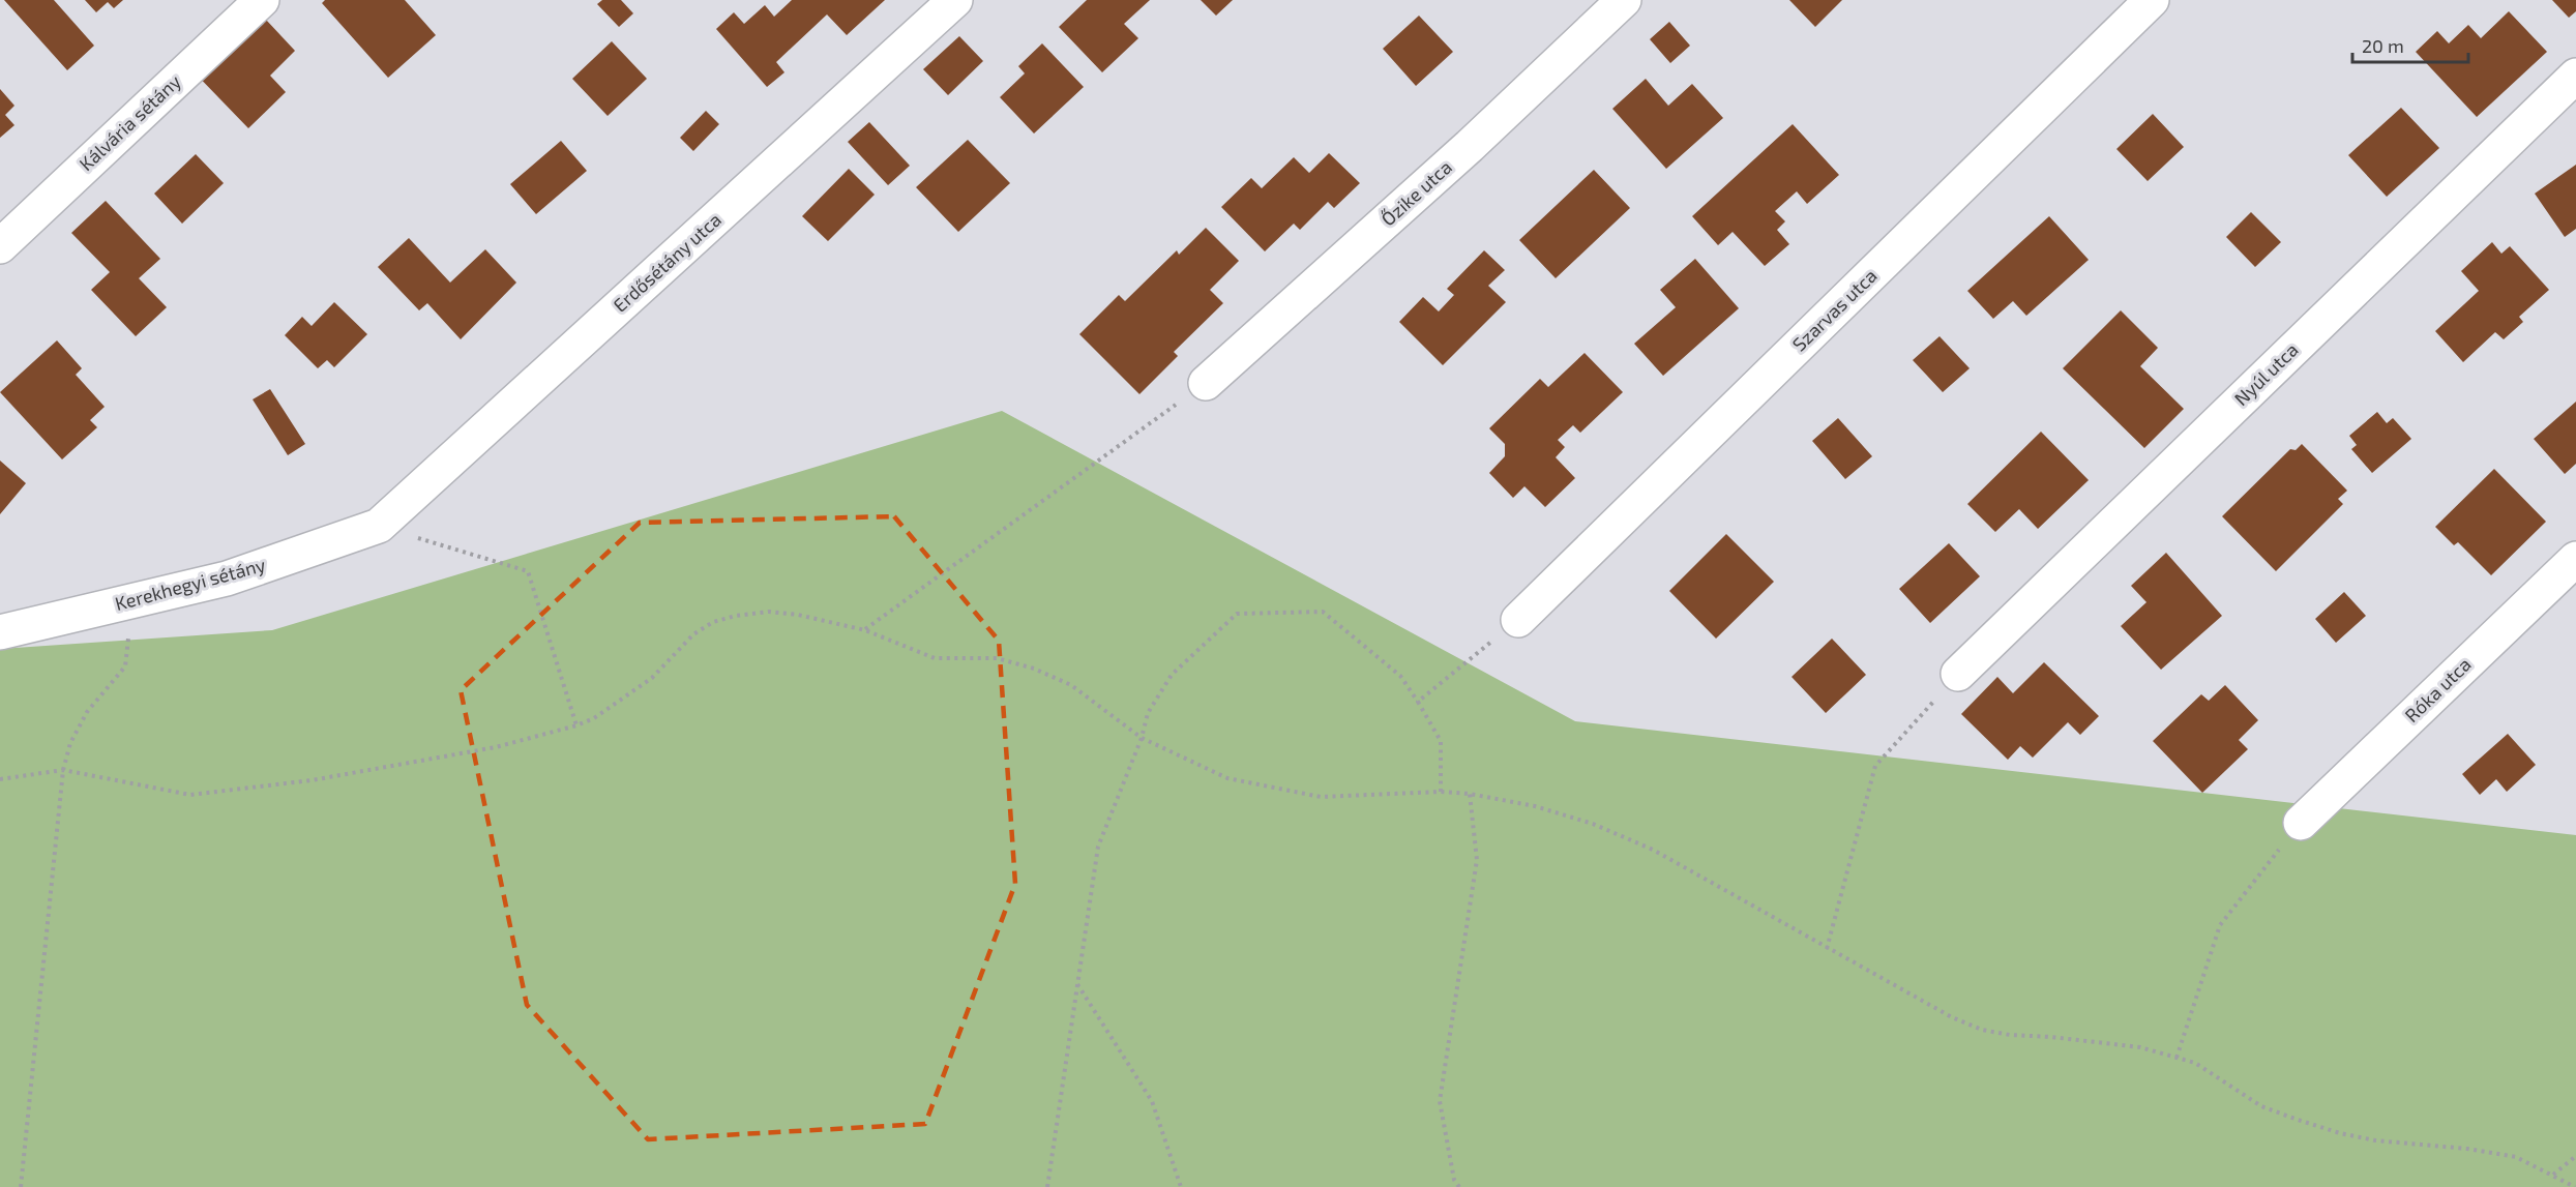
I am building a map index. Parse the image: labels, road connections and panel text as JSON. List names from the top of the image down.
{
  "streets": {
    "street": [
      "Kálvária sétány",
      "Őzike utca",
      "Erdősétány utca",
      "Szarvas utca",
      "Nyúl utca",
      "Kerekhegyi sétány",
      "Róka utca"
    ]
  },
  "crossings": [
    ["Erdősétány utca", "Kerekhegyi sétány"]
  ],
  "scale_bar": "20 m"
}
